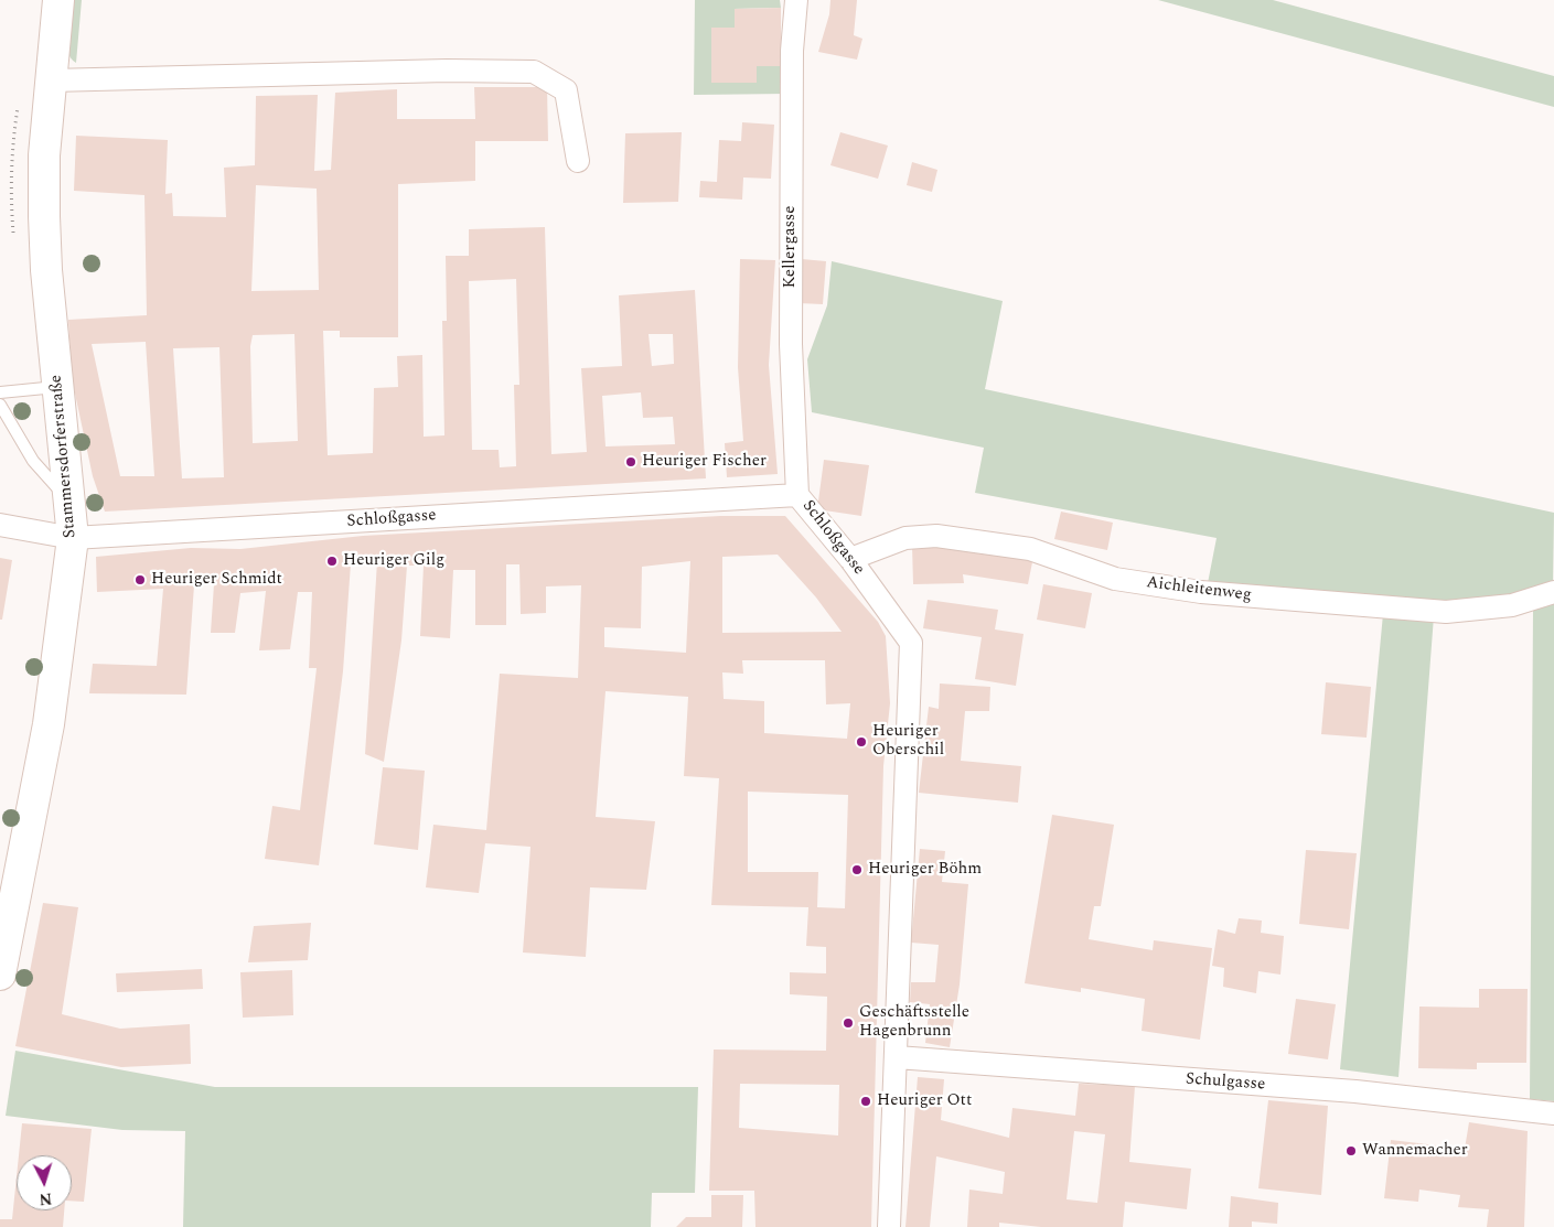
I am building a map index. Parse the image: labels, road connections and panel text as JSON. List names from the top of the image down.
{
  "streets": {
    "street": [
      "Kellergasse",
      "Stammersdorferstraße",
      "Schloßgasse",
      "Aichleitenweg",
      "Schulgasse"
    ]
  },
  "crossings": [
    ["Kellergasse", "Schloßgasse"],
    ["Stammersdorferstraße", "Schloßgasse"],
    ["Schloßgasse", "Aichleitenweg"],
    ["Schloßgasse", "Schulgasse"]
  ],
  "places": [
    "Heuriger Fischer",
    "Heuriger Gilg",
    "Heuriger Schmidt",
    "Heuriger Oberschil",
    "Heuriger Böhm",
    "Geschäftsstelle Hagenbrunn",
    "Heuriger Ott",
    "Wannemacher"
  ],
  "north": "bottom"
}
